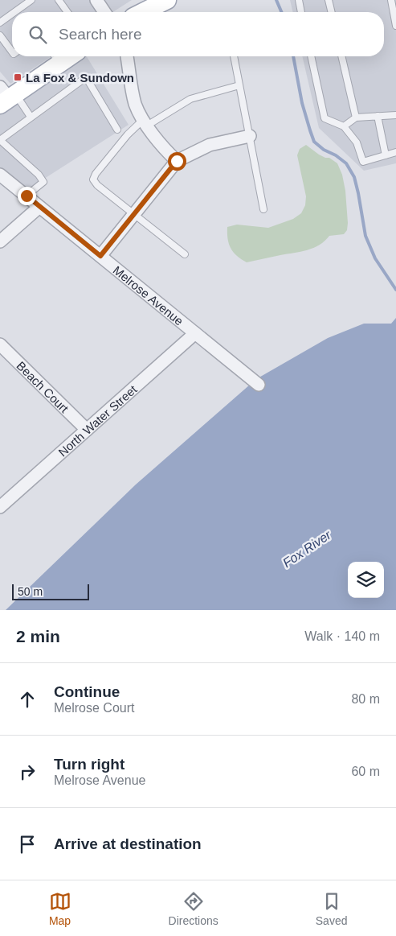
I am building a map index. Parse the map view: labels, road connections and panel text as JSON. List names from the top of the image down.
{
  "streets": {
    "street": ["Melrose Avenue", "Beach Court", "North Water Street"]
  },
  "crossings": [
    ["Melrose Avenue", "North Water Street"],
    ["Beach Court", "North Water Street"]
  ],
  "water": ["Fox River"],
  "places": {
    "transit": ["La Fox & Sundown"]
  },
  "scale_bar": "50 m",
  "page": {
    "search": "Search here",
    "scale": "50 m",
    "heading": ["2 min", "Walk · 140 m"],
    "list": [
      ["Continue", "Melrose Court", "80 m"],
      ["Turn right", "Melrose Avenue", "60 m"],
      "Arrive at destination"
    ],
    "nav": ["Map", "Directions", "Saved"]
  }
}
